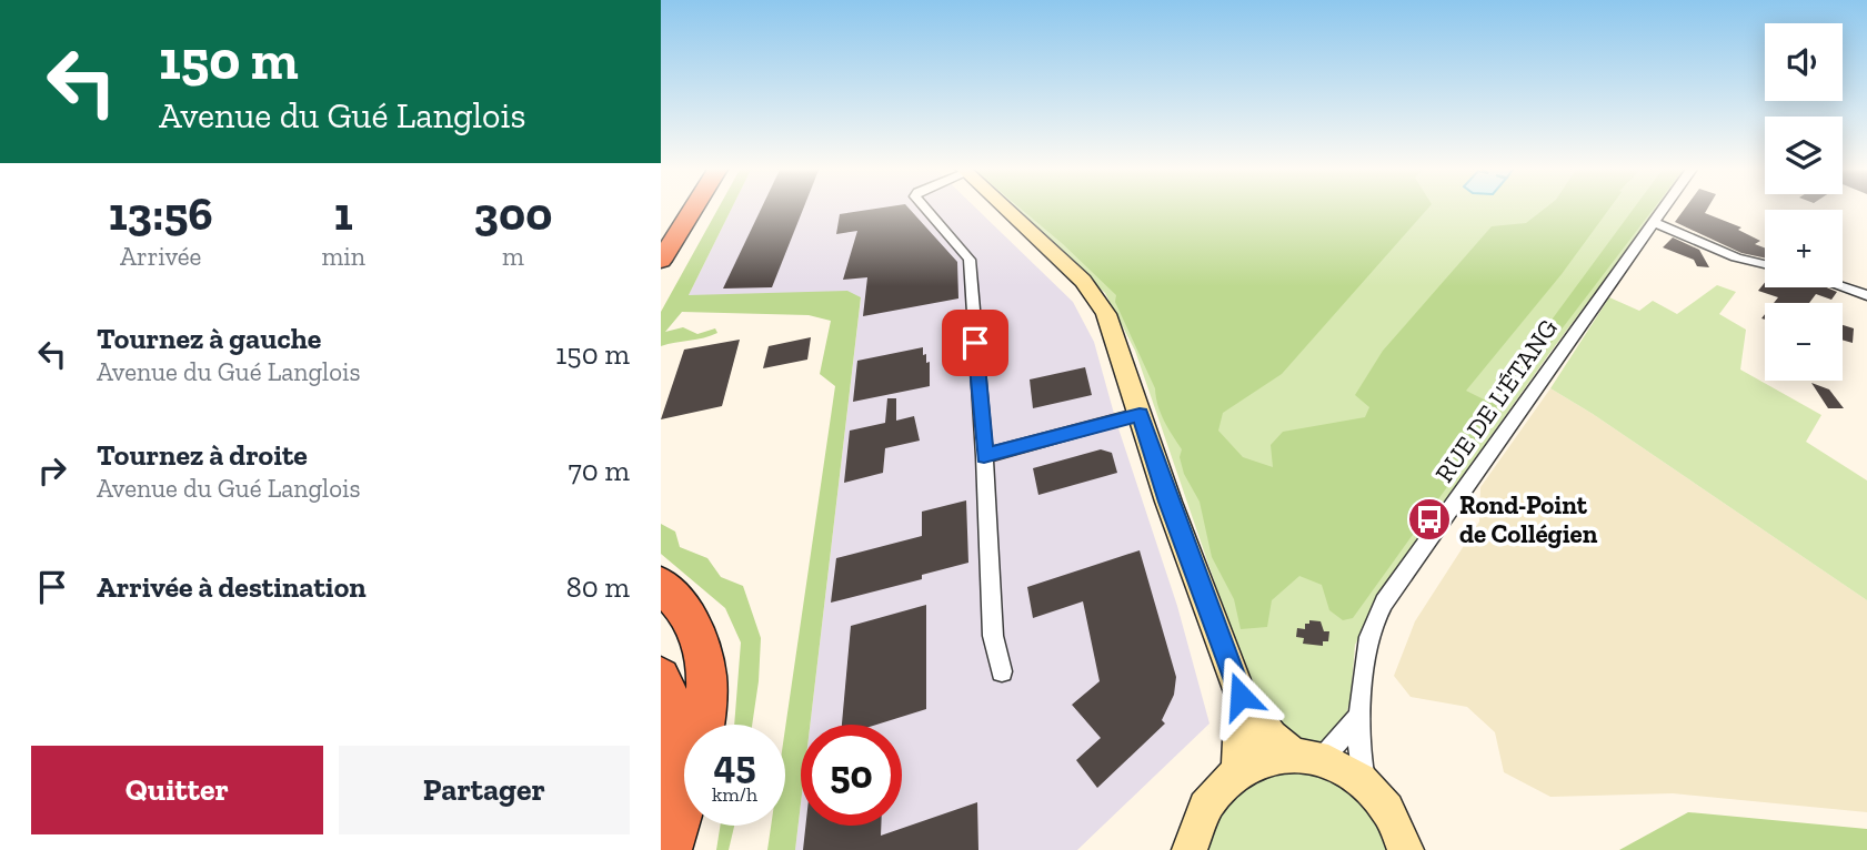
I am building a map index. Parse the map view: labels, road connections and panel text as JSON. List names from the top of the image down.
{
  "streets": {
    "street": ["RUE DE L'ÉTANG"]
  },
  "places": {
    "bus stop": ["Rond-Point de Collégien"]
  },
  "page": {
    "turn": ["150 m", "Avenue du Gué Langlois"],
    "map_buttons": ["+", "−"],
    "eta": [
      "13:56",
      "Arrivée",
      "1",
      "min",
      "300",
      "m"
    ],
    "list": [
      {
        "name": "Tournez à gauche",
        "note": "Avenue du Gué Langlois",
        "value": "150 m"
      },
      {
        "name": "Tournez à droite",
        "note": "Avenue du Gué Langlois",
        "value": "70 m"
      },
      {
        "name": "Arrivée à destination",
        "value": "80 m"
      }
    ],
    "speed": "45 km/h",
    "limit": "50",
    "buttons": ["Quitter", "Partager"]
  }
}
